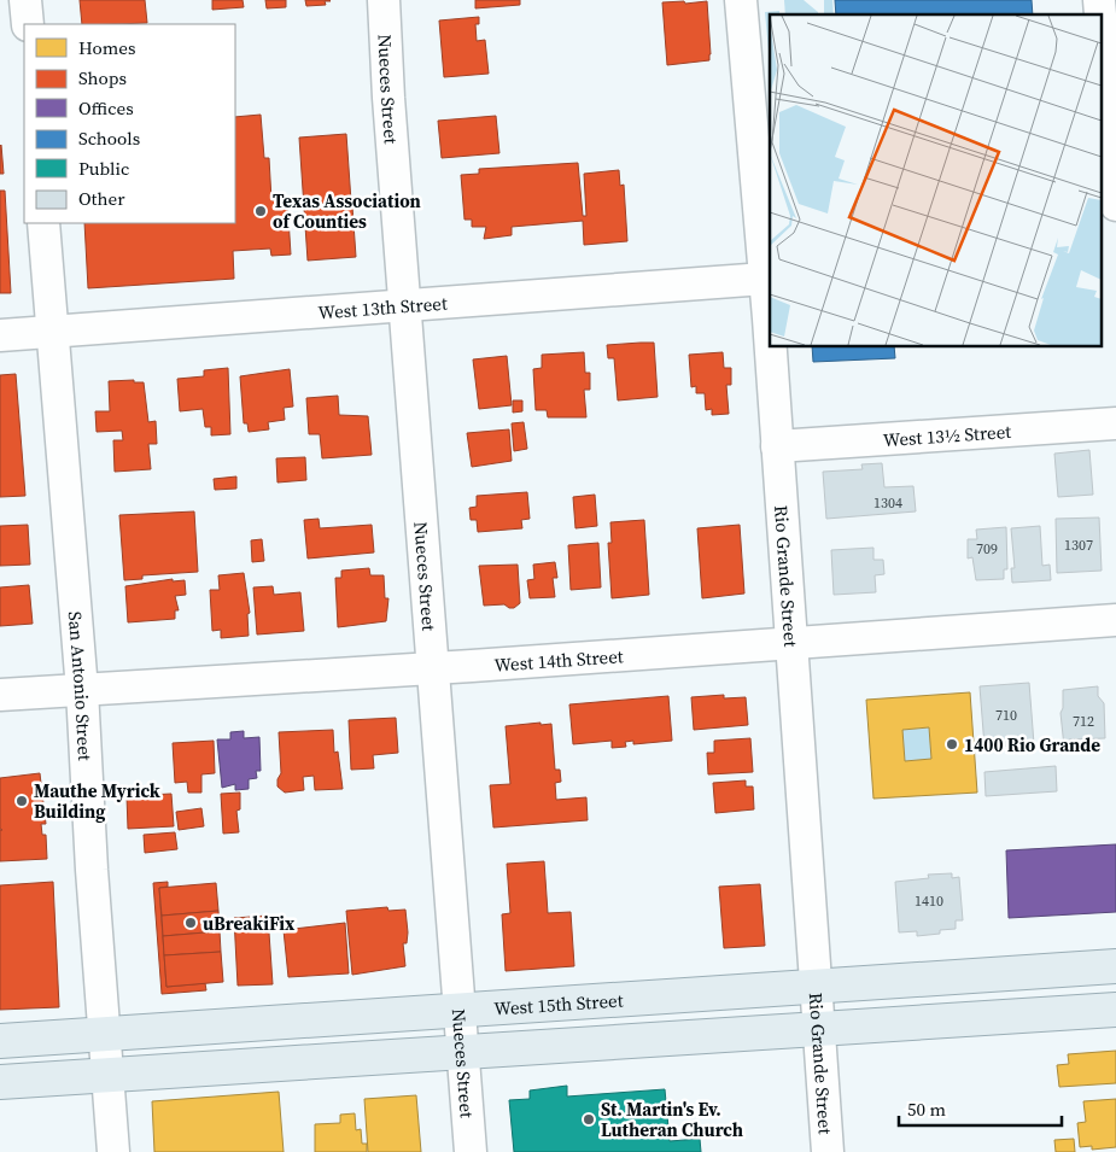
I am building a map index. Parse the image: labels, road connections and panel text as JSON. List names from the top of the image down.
{
  "streets": {
    "main road": ["West 15th Street"],
    "street": [
      "Nueces Street",
      "West 13th Street",
      "West 13½ Street",
      "Rio Grande Street",
      "West 14th Street",
      "San Antonio Street"
    ]
  },
  "crossings": [
    ["Nueces Street", "West 13th Street"],
    ["Nueces Street", "West 14th Street"],
    ["Nueces Street", "West 15th Street"],
    ["West 13th Street", "Rio Grande Street"],
    ["West 13th Street", "San Antonio Street"],
    ["West 13½ Street", "Rio Grande Street"],
    ["Rio Grande Street", "West 14th Street"],
    ["Rio Grande Street", "West 15th Street"],
    ["West 14th Street", "San Antonio Street"],
    ["San Antonio Street", "West 15th Street"]
  ],
  "places": [
    "Texas Association of Counties",
    "1400 Rio Grande",
    "Mauthe Myrick Building",
    "uBreakiFix",
    "St. Martin's Ev. Lutheran Church"
  ],
  "house_numbers": [
    "1304",
    "1307",
    "709",
    "710",
    "712",
    "1410"
  ],
  "legend": [
    "Homes",
    "Shops",
    "Offices",
    "Schools",
    "Public",
    "Other"
  ],
  "scale_bar": "50 m"
}
